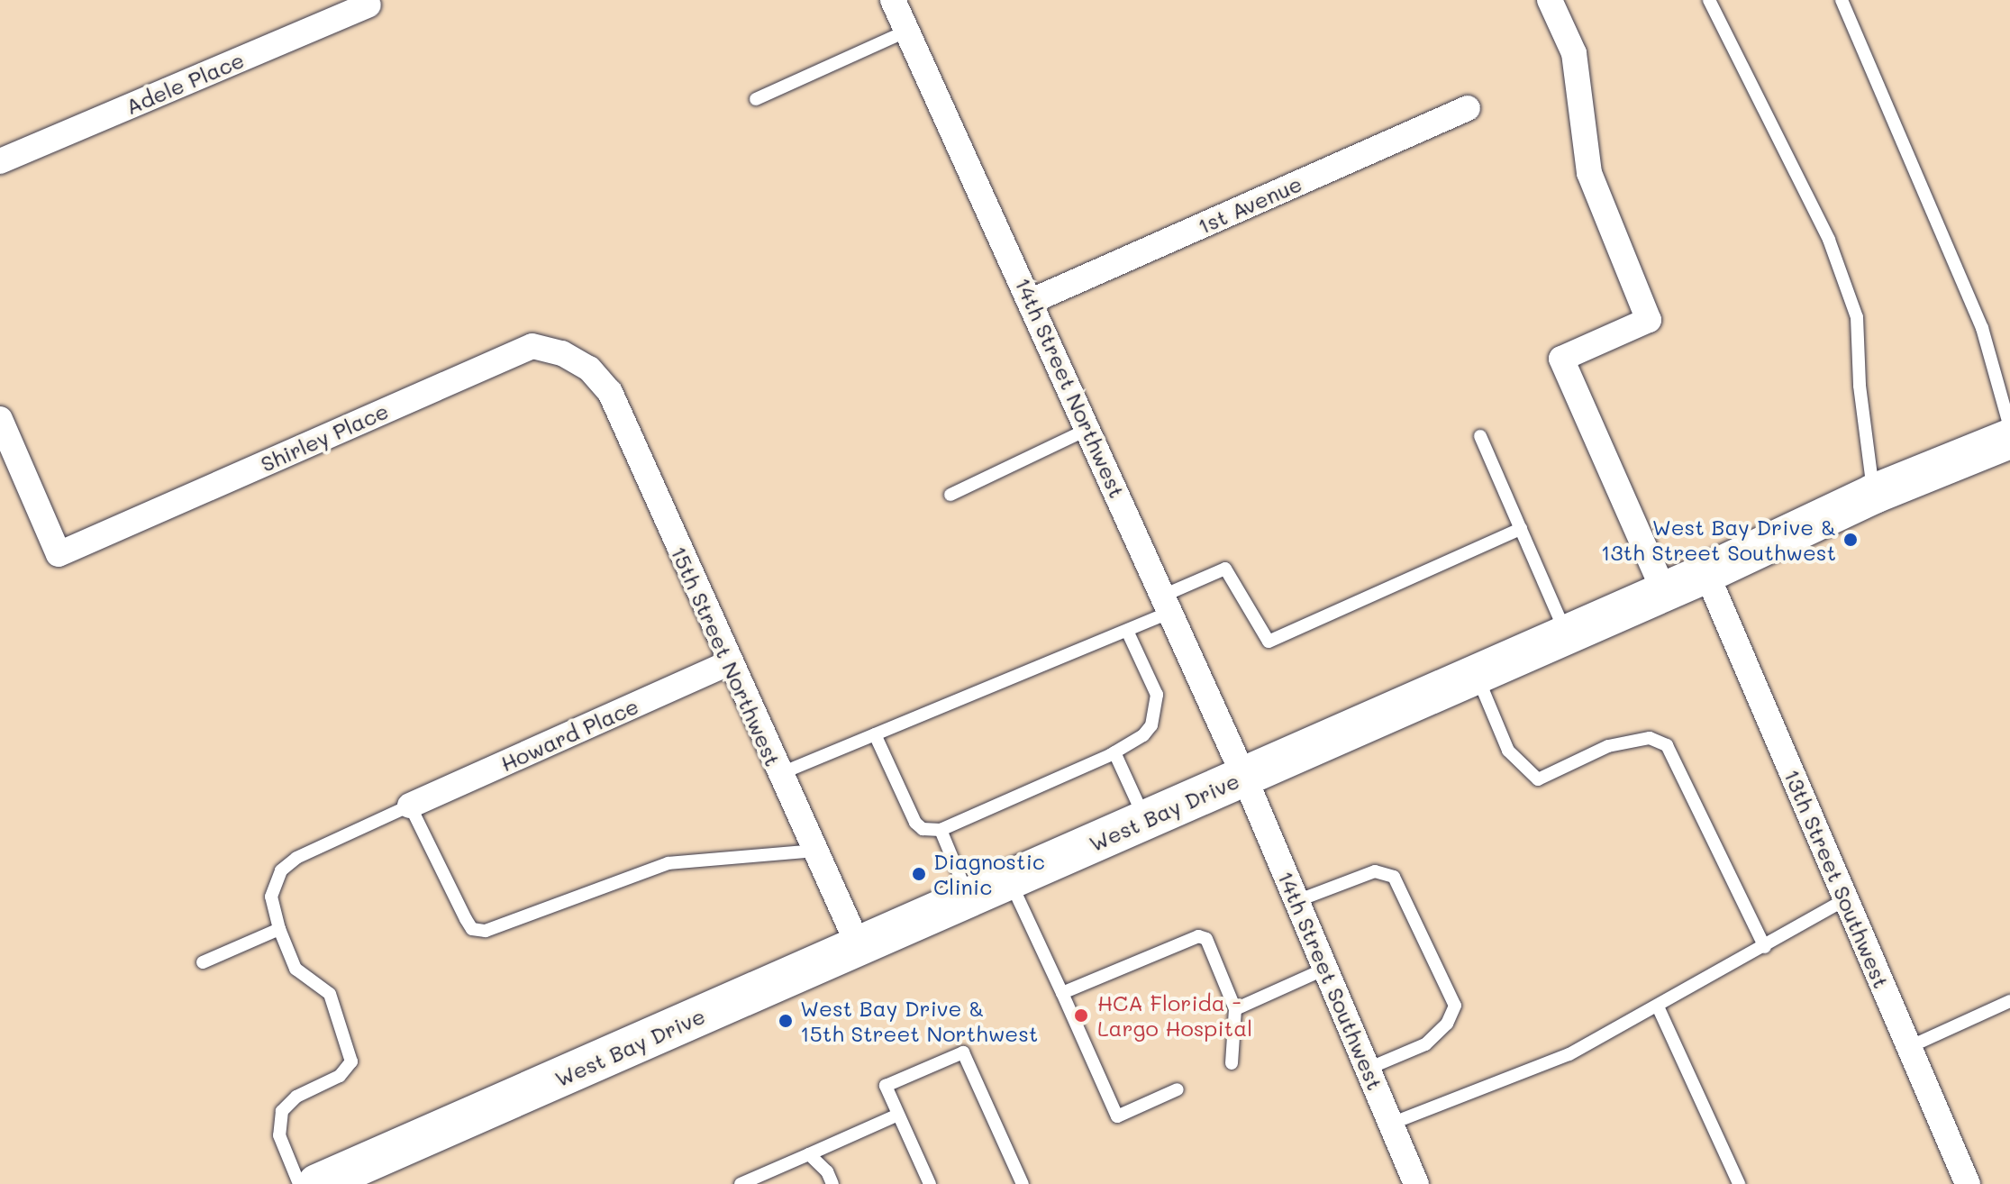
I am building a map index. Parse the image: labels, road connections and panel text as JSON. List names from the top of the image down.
{
  "streets": {
    "main road": ["West Bay Drive"],
    "street": [
      "Adele Place",
      "1st Avenue",
      "14th Street Northwest",
      "Shirley Place",
      "15th Street Northwest",
      "Howard Place",
      "13th Street Southwest",
      "14th Street Southwest"
    ]
  },
  "crossings": [
    ["1st Avenue", "14th Street Northwest"],
    ["14th Street Northwest", "West Bay Drive"],
    ["14th Street Northwest", "14th Street Southwest"],
    ["Shirley Place", "15th Street Northwest"],
    ["15th Street Northwest", "Howard Place"],
    ["15th Street Northwest", "West Bay Drive"],
    ["West Bay Drive", "13th Street Southwest"],
    ["West Bay Drive", "14th Street Southwest"]
  ],
  "places": [
    "West Bay Drive & 13th Street Southwest",
    "Diagnostic Clinic",
    "HCA Florida - Largo Hospital",
    "West Bay Drive & 15th Street Northwest"
  ]
}
